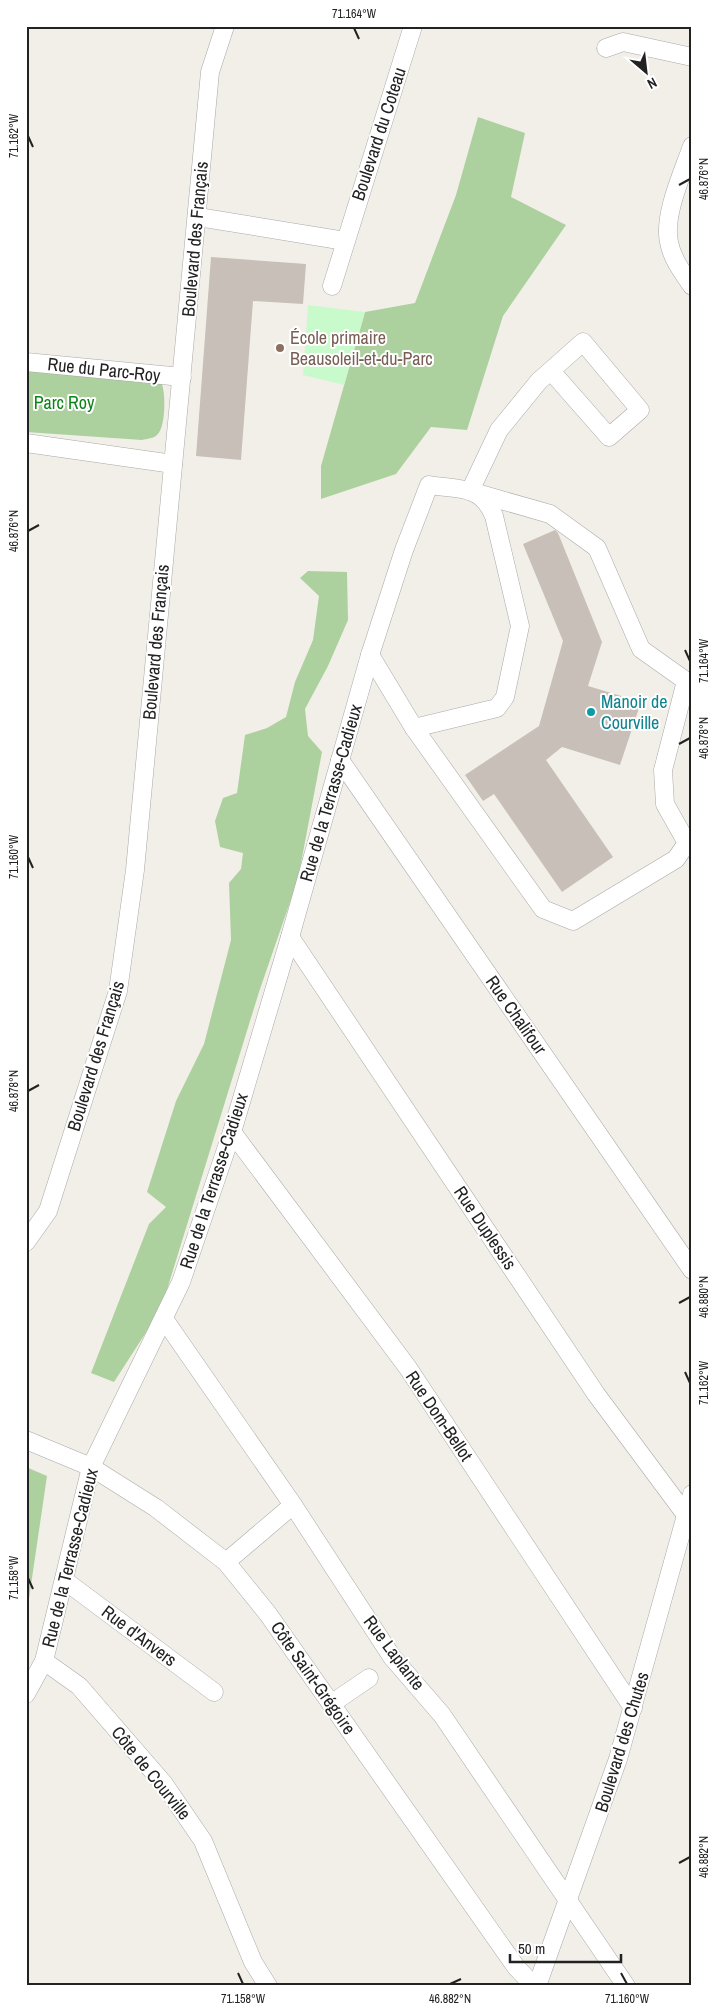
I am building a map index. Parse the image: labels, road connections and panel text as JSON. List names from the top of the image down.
{
  "streets": {
    "street": [
      "Boulevard du Coteau",
      "Boulevard des Français",
      "Rue du Parc-Roy",
      "Rue de la Terrasse-Cadieux",
      "Rue Chalifour",
      "Rue Duplessis",
      "Rue Dom-Bellot",
      "Rue d'Anvers",
      "Rue Laplante",
      "Côte Saint-Grégoire",
      "Boulevard des Chutes",
      "Côte de Courville"
    ]
  },
  "crossings": [
    ["Boulevard des Français", "Rue du Parc-Roy"],
    ["Rue de la Terrasse-Cadieux", "Rue Chalifour"],
    ["Rue de la Terrasse-Cadieux", "Rue Duplessis"],
    ["Rue de la Terrasse-Cadieux", "Rue Dom-Bellot"],
    ["Rue de la Terrasse-Cadieux", "Rue d'Anvers"],
    ["Rue de la Terrasse-Cadieux", "Rue Laplante"],
    ["Rue de la Terrasse-Cadieux", "Côte Saint-Grégoire"],
    ["Rue de la Terrasse-Cadieux", "Côte de Courville"],
    ["Rue Duplessis", "Boulevard des Chutes"],
    ["Rue Dom-Bellot", "Boulevard des Chutes"],
    ["Rue Laplante", "Boulevard des Chutes"],
    ["Côte Saint-Grégoire", "Boulevard des Chutes"]
  ],
  "parks": ["Parc Roy"],
  "places": ["École primaire Beausoleil-et-du-Parc", "Manoir de Courville"],
  "scale_bar": "50 m",
  "north": "bottom right",
  "coordinates": [
    "71.164°W",
    "71.162°W",
    "46.876°N",
    "46.878°N",
    "71.160°W",
    "46.880°N",
    "71.158°W",
    "46.882°N"
  ]
}
